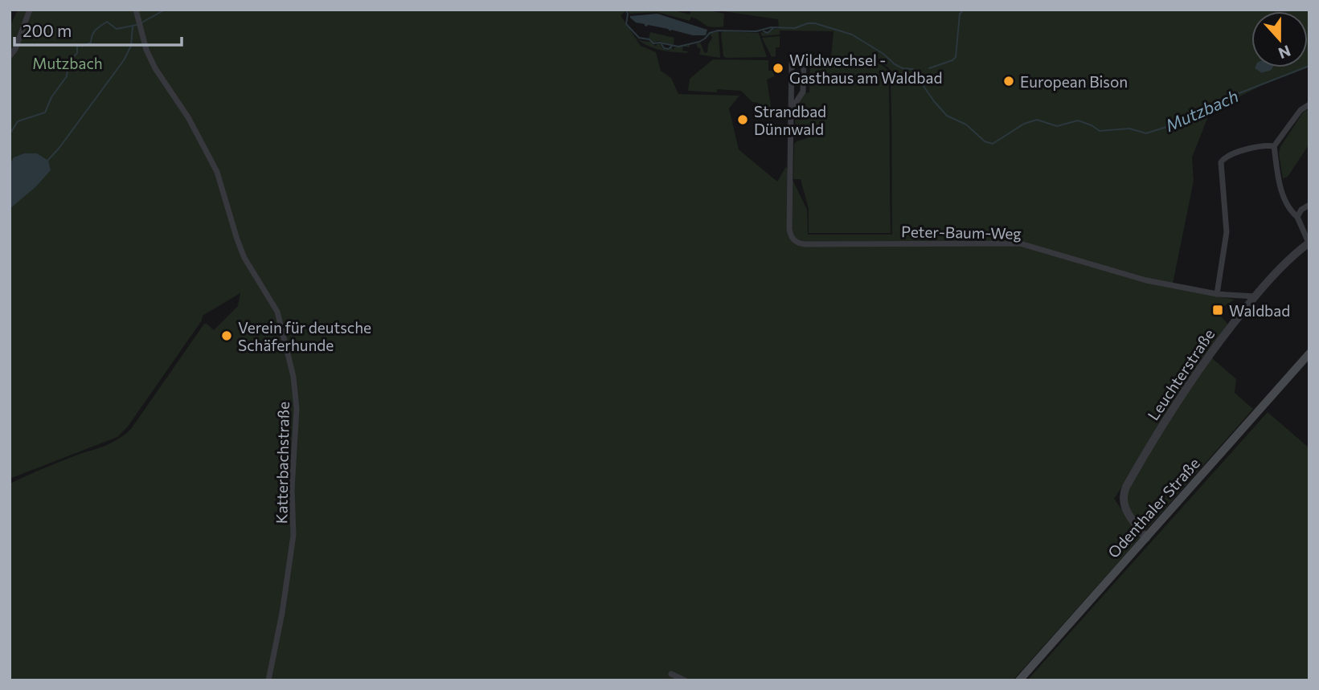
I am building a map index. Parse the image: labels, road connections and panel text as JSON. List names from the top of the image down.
{
  "streets": {
    "main road": ["Odenthaler Straße"],
    "street": ["Peter-Baum-Weg", "Leuchterstraße", "Katterbachstraße"]
  },
  "crossings": [
    ["Peter-Baum-Weg", "Leuchterstraße"],
    ["Leuchterstraße", "Odenthaler Straße"]
  ],
  "water": ["Mutzbach"],
  "parks": ["Mutzbach"],
  "places": {
    "other": [
      "Wildwechsel - Gasthaus am Waldbad",
      "European Bison",
      "Strandbad Dünnwald",
      "Verein für deutsche Schäferhunde"
    ],
    "transit": ["Waldbad"]
  },
  "scale_bar": "200 m",
  "north": "bottom"
}
